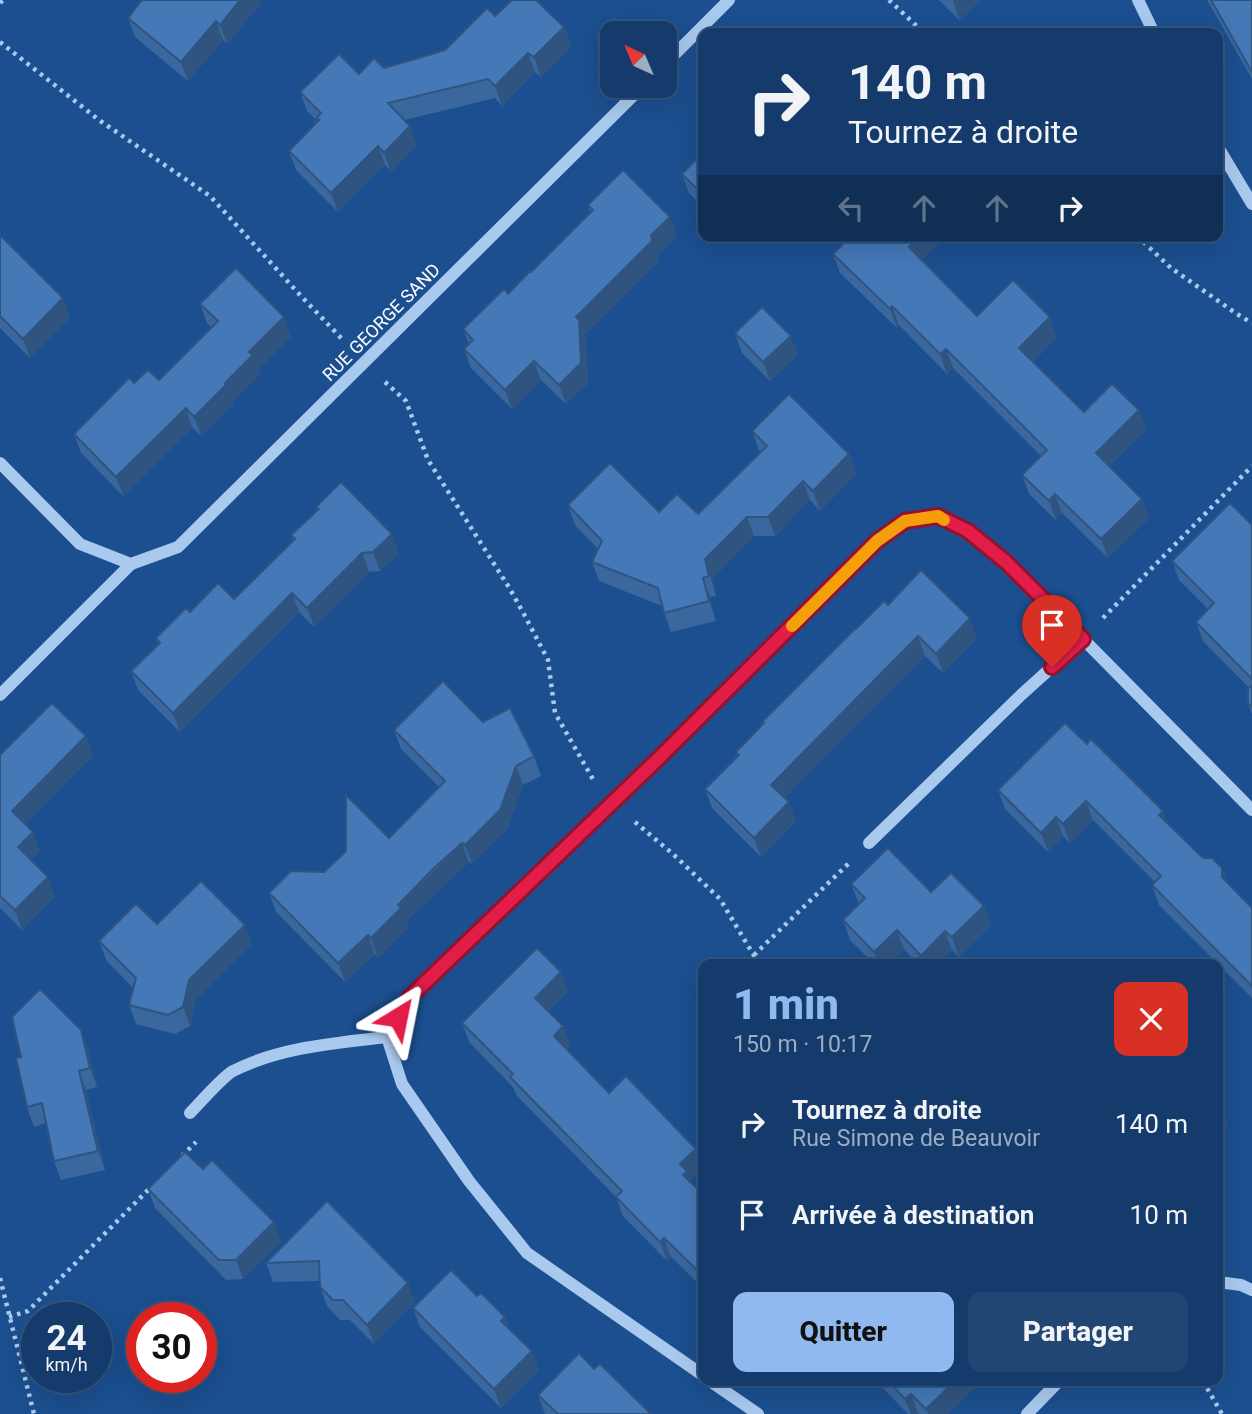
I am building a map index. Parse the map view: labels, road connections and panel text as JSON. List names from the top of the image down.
{
  "streets": {
    "street": ["RUE GEORGE SAND"]
  },
  "north": "top left",
  "page": {
    "turn": ["140 m", "Tournez à droite"],
    "heading": ["1 min", "150 m · 10:17"],
    "list": [
      {
        "name": "Tournez à droite",
        "note": "Rue Simone de Beauvoir",
        "value": "140 m"
      },
      {
        "name": "Arrivée à destination",
        "value": "10 m"
      }
    ],
    "buttons": ["Quitter", "Partager"],
    "speed": "24 km/h",
    "limit": "30"
  }
}
